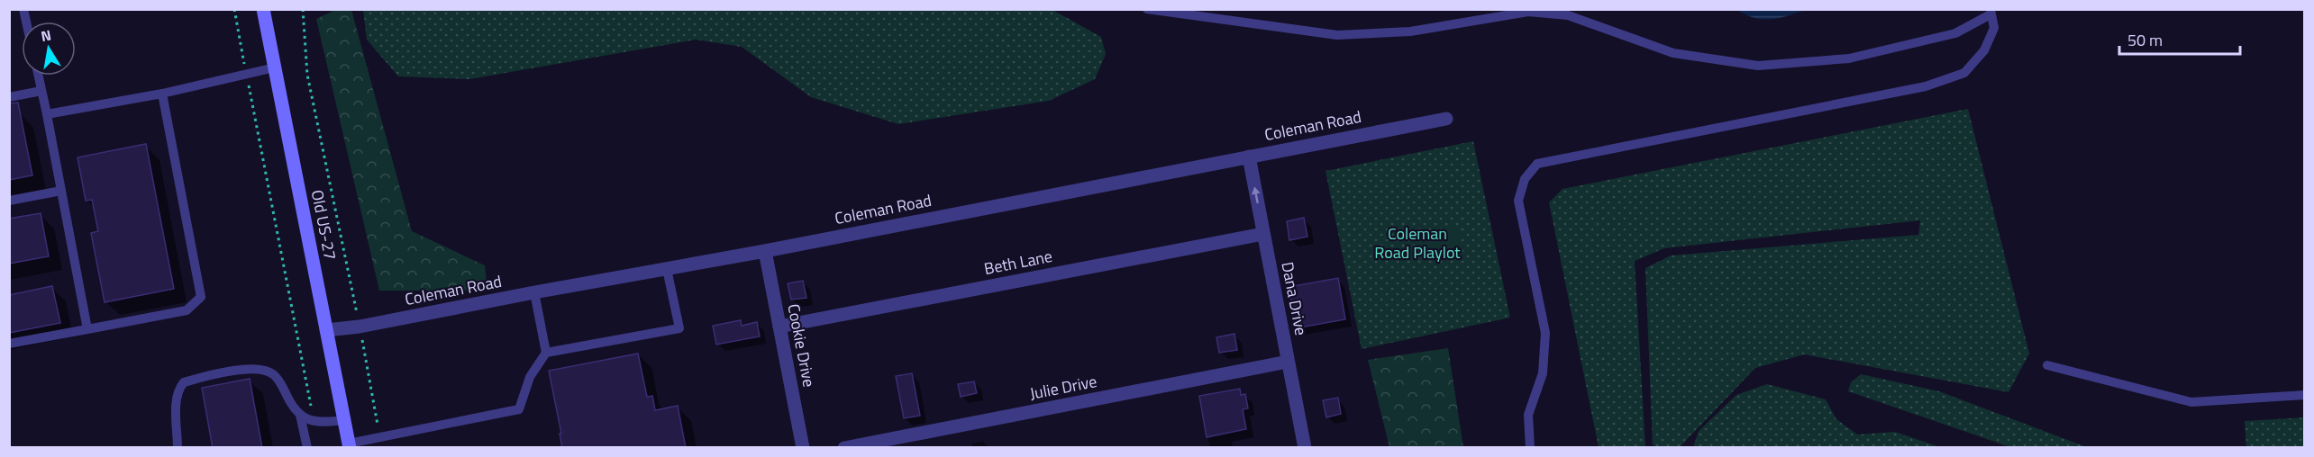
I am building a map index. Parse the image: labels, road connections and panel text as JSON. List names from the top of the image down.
{
  "streets": {
    "main road": ["Old US-27"],
    "street": [
      "Coleman Road",
      "Beth Lane",
      "Dana Drive",
      "Cookie Drive",
      "Julie Drive"
    ]
  },
  "crossings": [
    ["Coleman Road", "Old US-27"],
    ["Coleman Road", "Dana Drive"],
    ["Coleman Road", "Cookie Drive"],
    ["Beth Lane", "Dana Drive"],
    ["Beth Lane", "Cookie Drive"],
    ["Dana Drive", "Julie Drive"]
  ],
  "parks": ["Coleman Road Playlot"],
  "scale_bar": "50 m",
  "north": "top"
}
